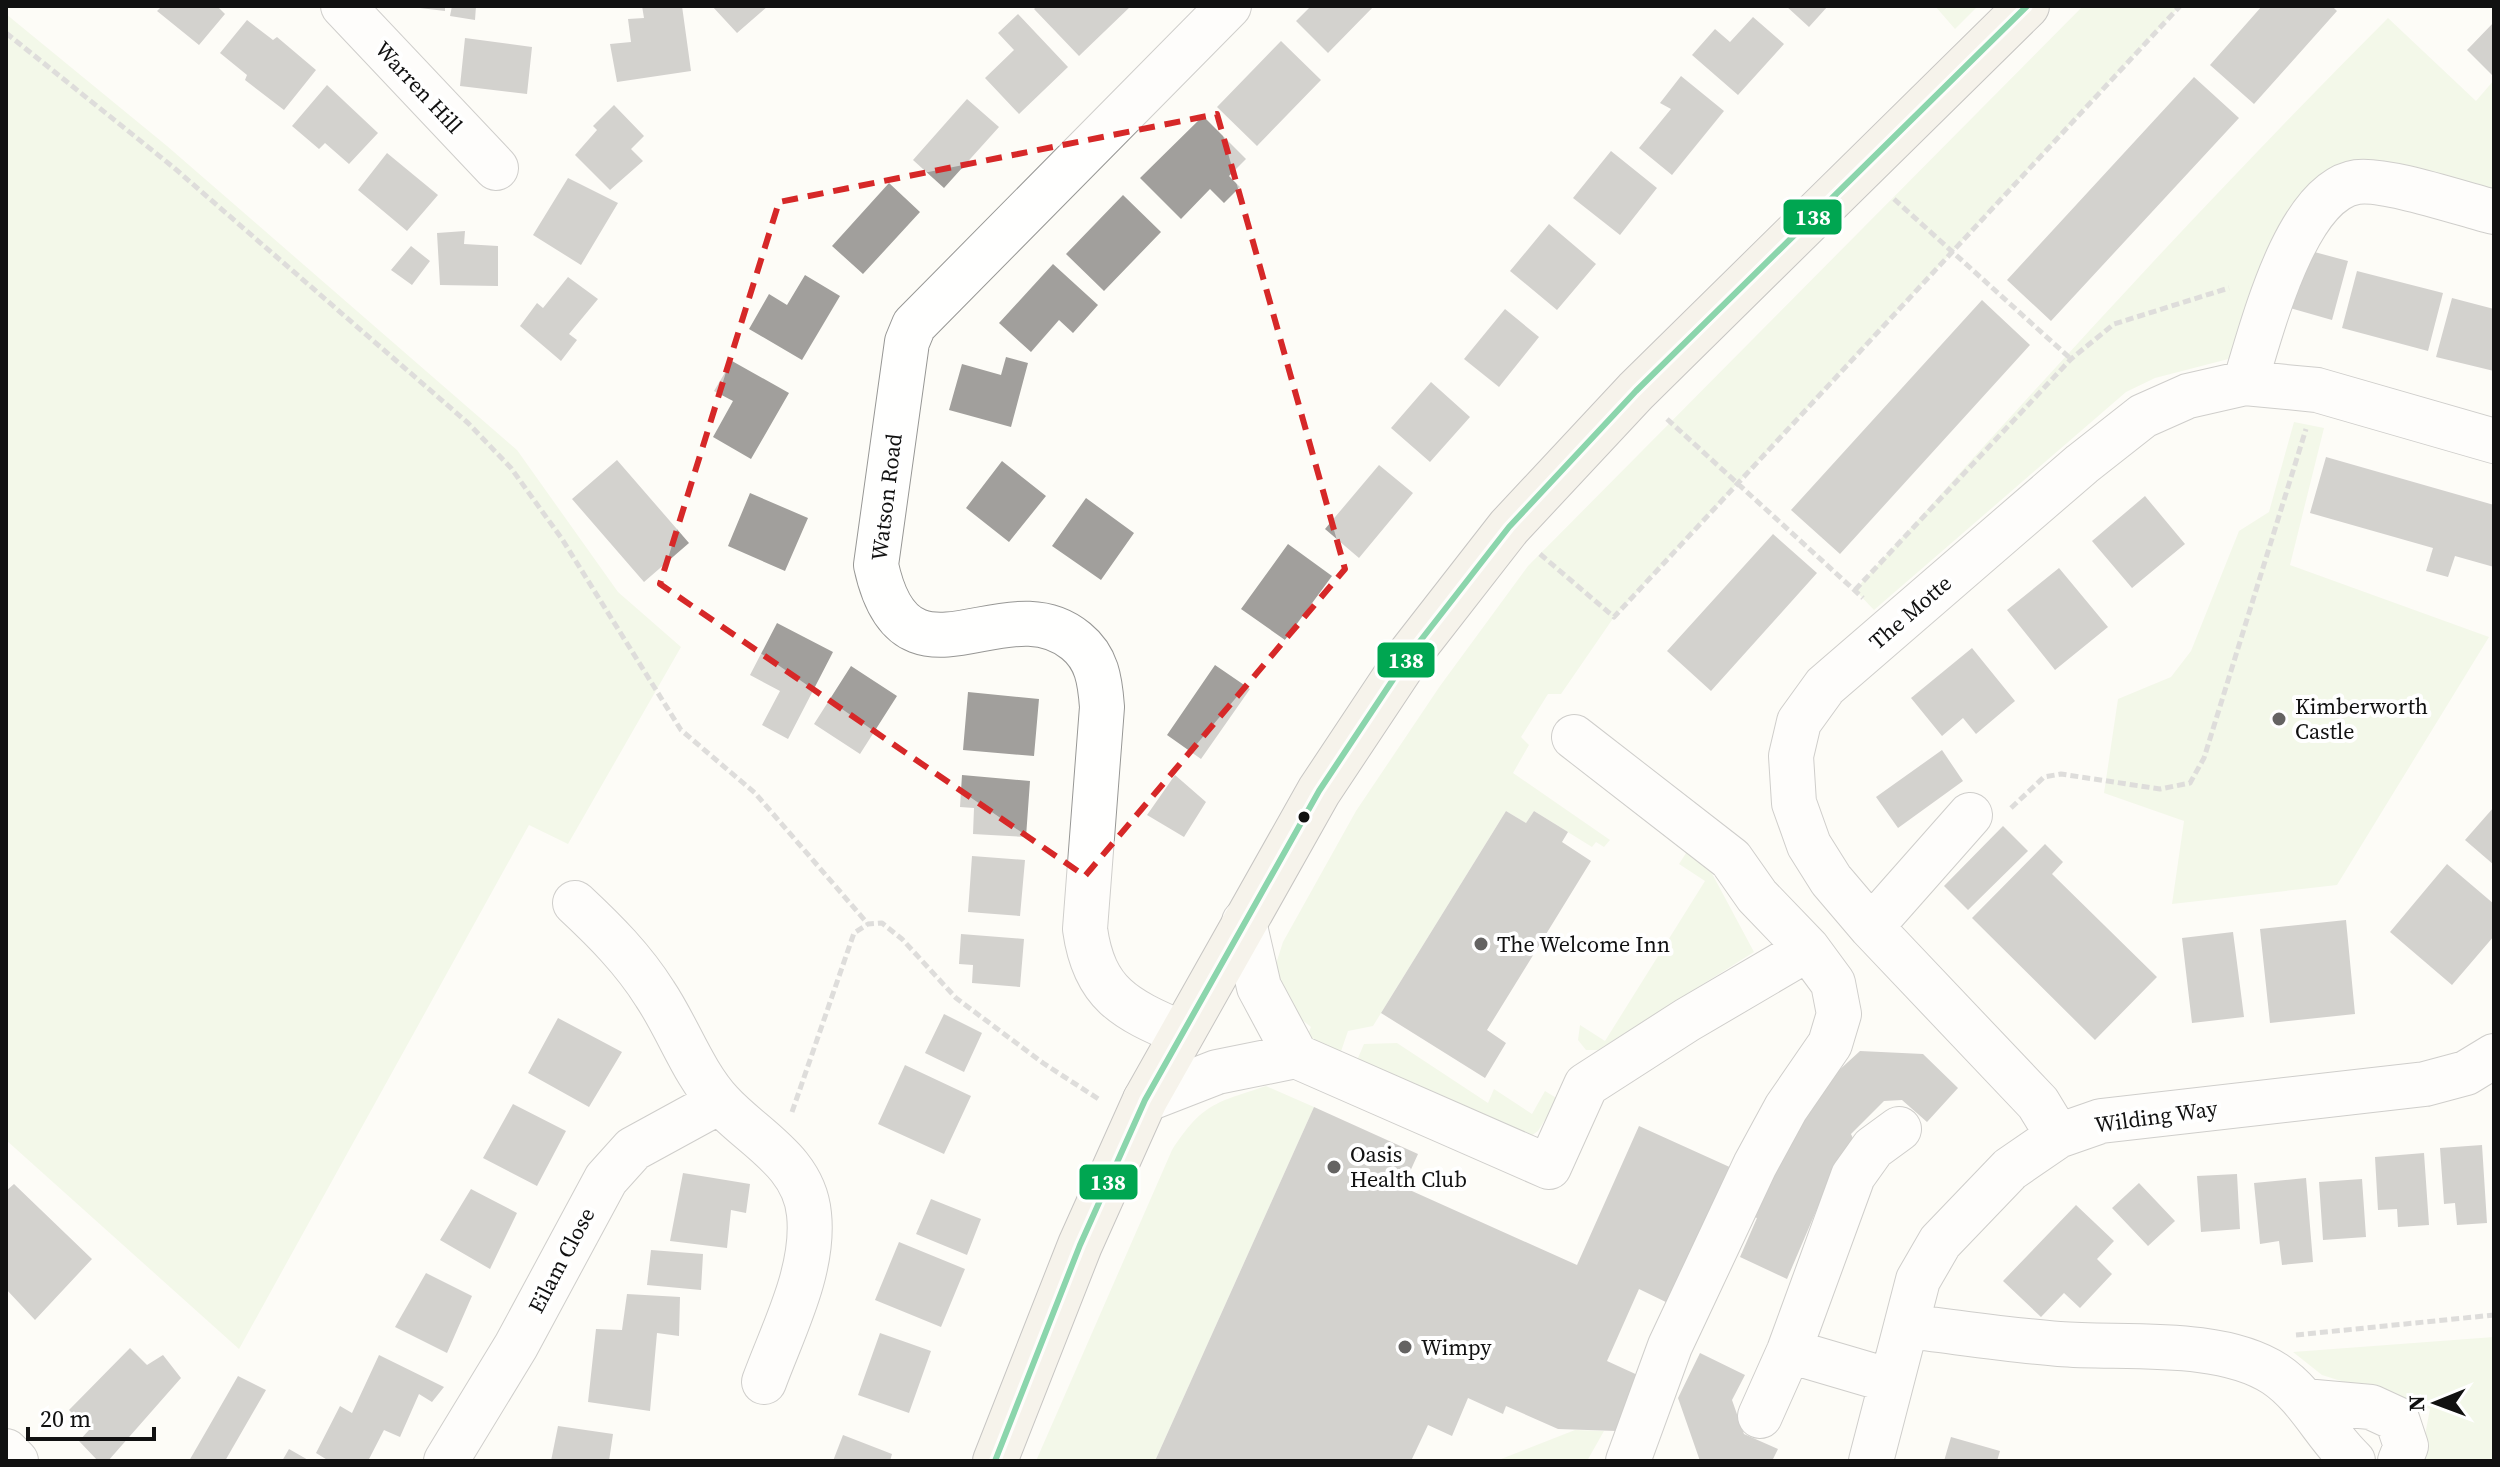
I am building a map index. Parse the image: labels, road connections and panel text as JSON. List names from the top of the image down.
{
  "streets": {
    "street": [
      "Warren Hill",
      "Watson Road",
      "The Motte",
      "Wilding Way",
      "Eilam Close"
    ]
  },
  "crossings": [
    ["The Motte", "Wilding Way"]
  ],
  "places": [
    "Kimberworth Castle",
    "The Welcome Inn",
    "Oasis Health Club",
    "Wimpy"
  ],
  "lines": ["transit line 138"],
  "scale_bar": "20 m",
  "north": "left"
}
